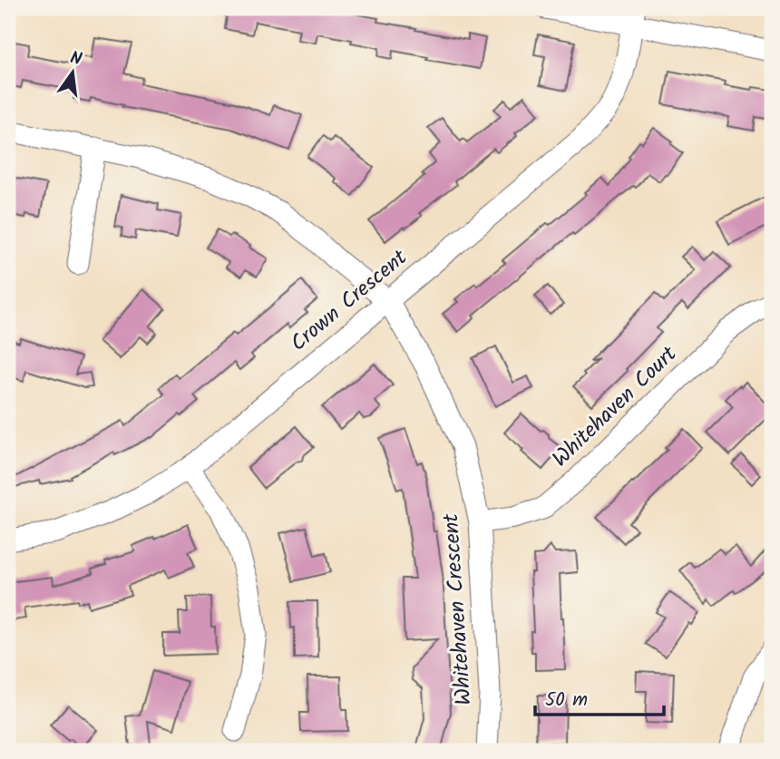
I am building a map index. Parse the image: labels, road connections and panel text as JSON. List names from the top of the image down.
{
  "streets": {
    "street": ["Crown Crescent", "Whitehaven Court", "Whitehaven Crescent"]
  },
  "crossings": [
    ["Crown Crescent", "Whitehaven Crescent"],
    ["Whitehaven Court", "Whitehaven Crescent"]
  ],
  "scale_bar": "50 m",
  "north": "top"
}
